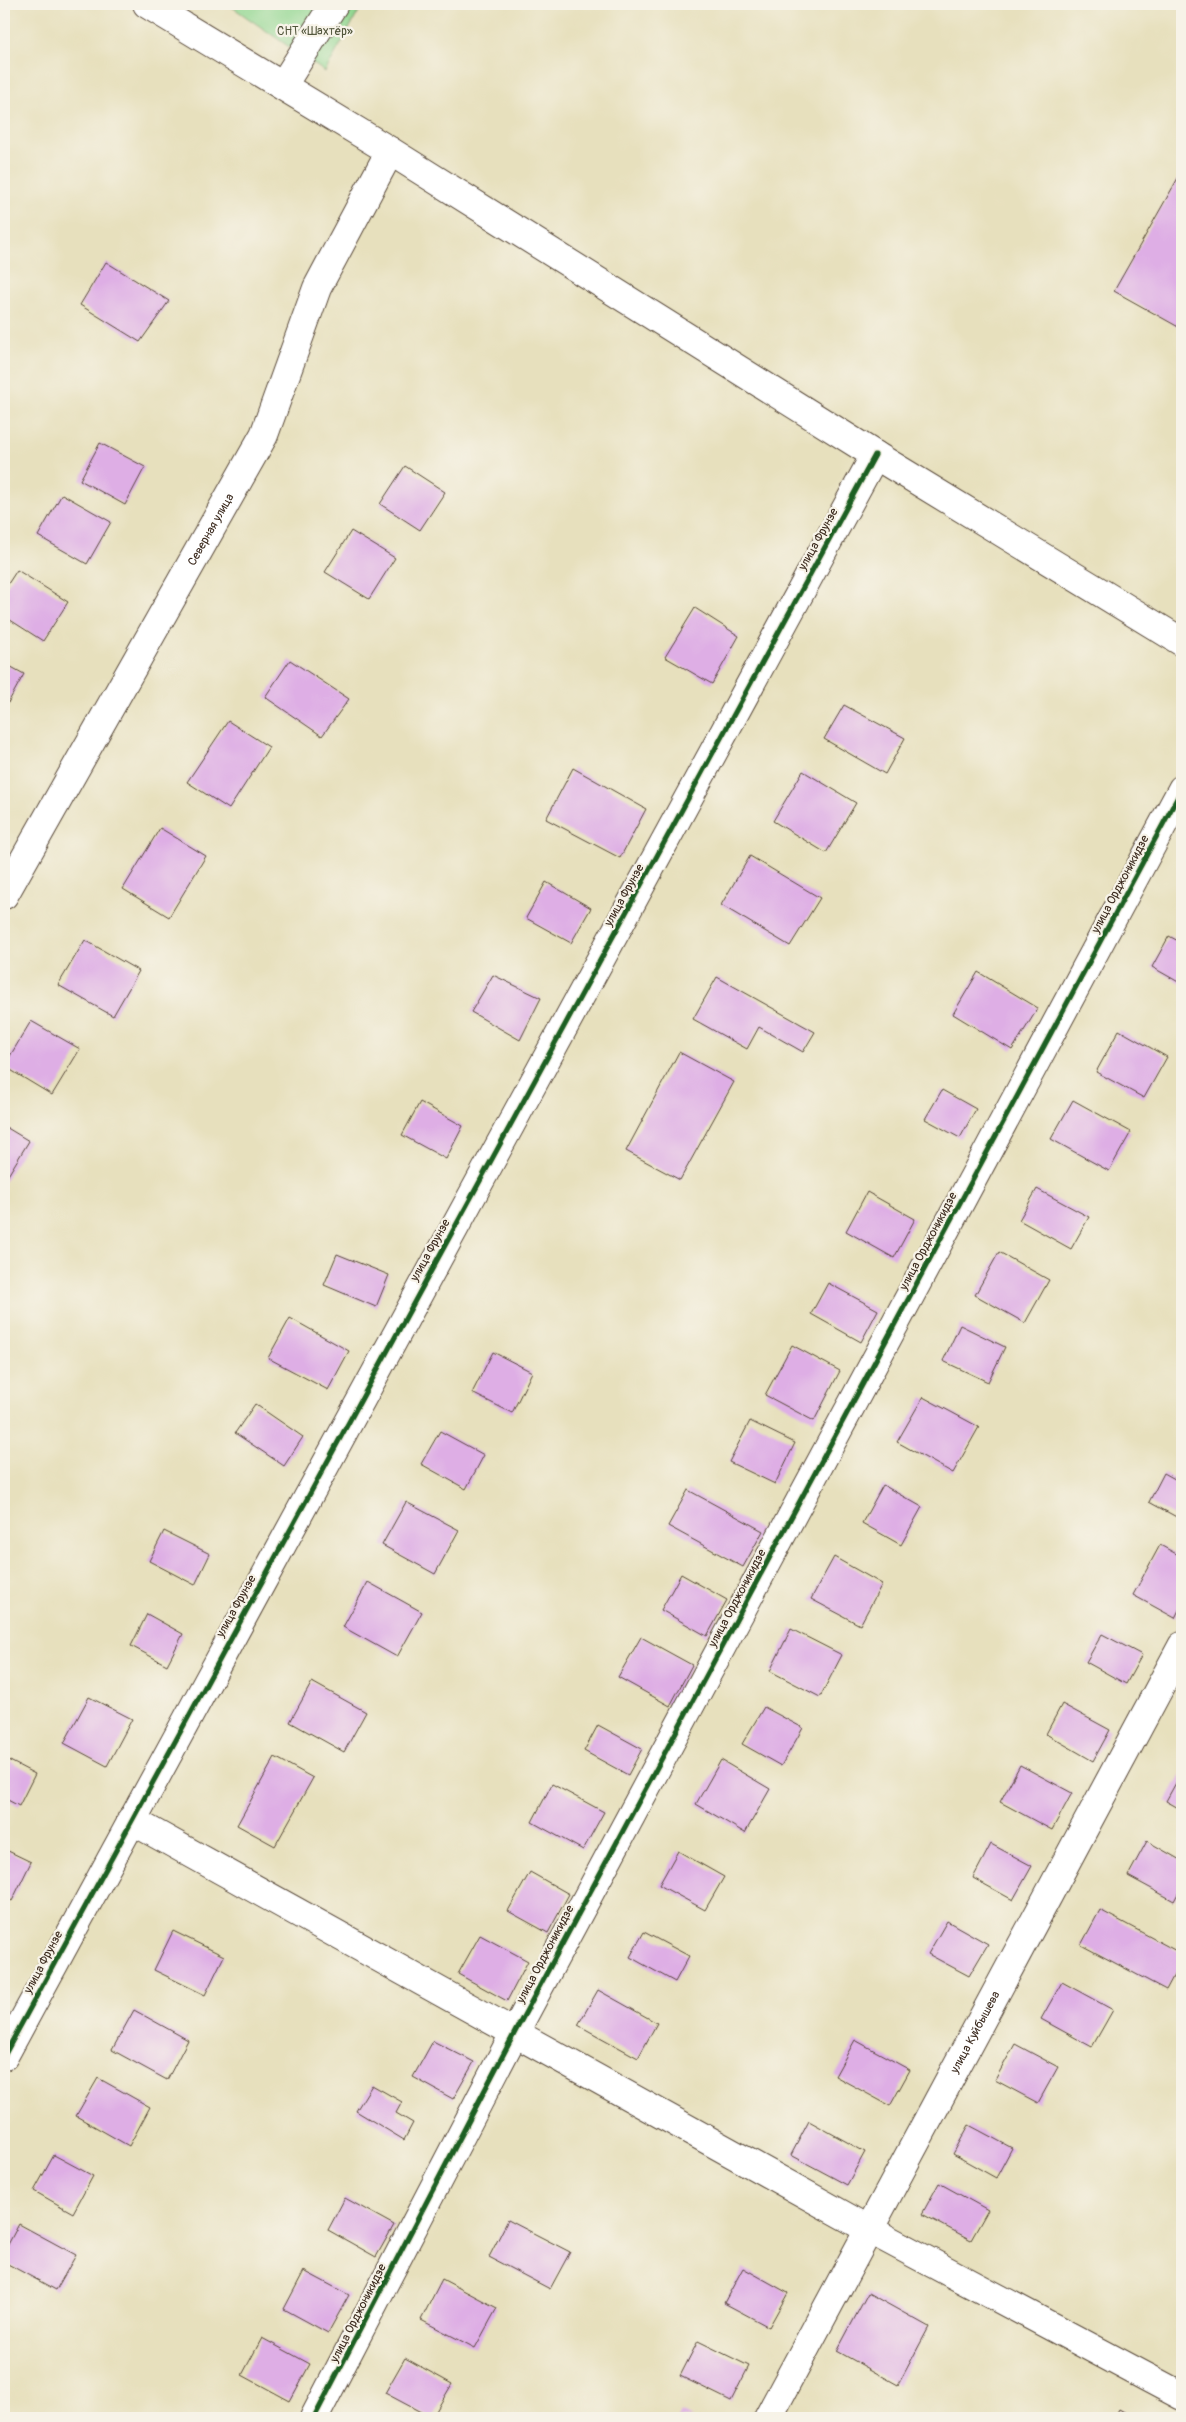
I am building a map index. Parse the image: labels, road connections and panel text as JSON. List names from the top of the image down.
{
  "streets": {
    "street": [
      "Северная улица",
      "улица Фрунзе",
      "улица Орджоникидзе",
      "улица Куйбышева"
    ]
  },
  "parks": ["СНТ «Шахтёр»"]
}
